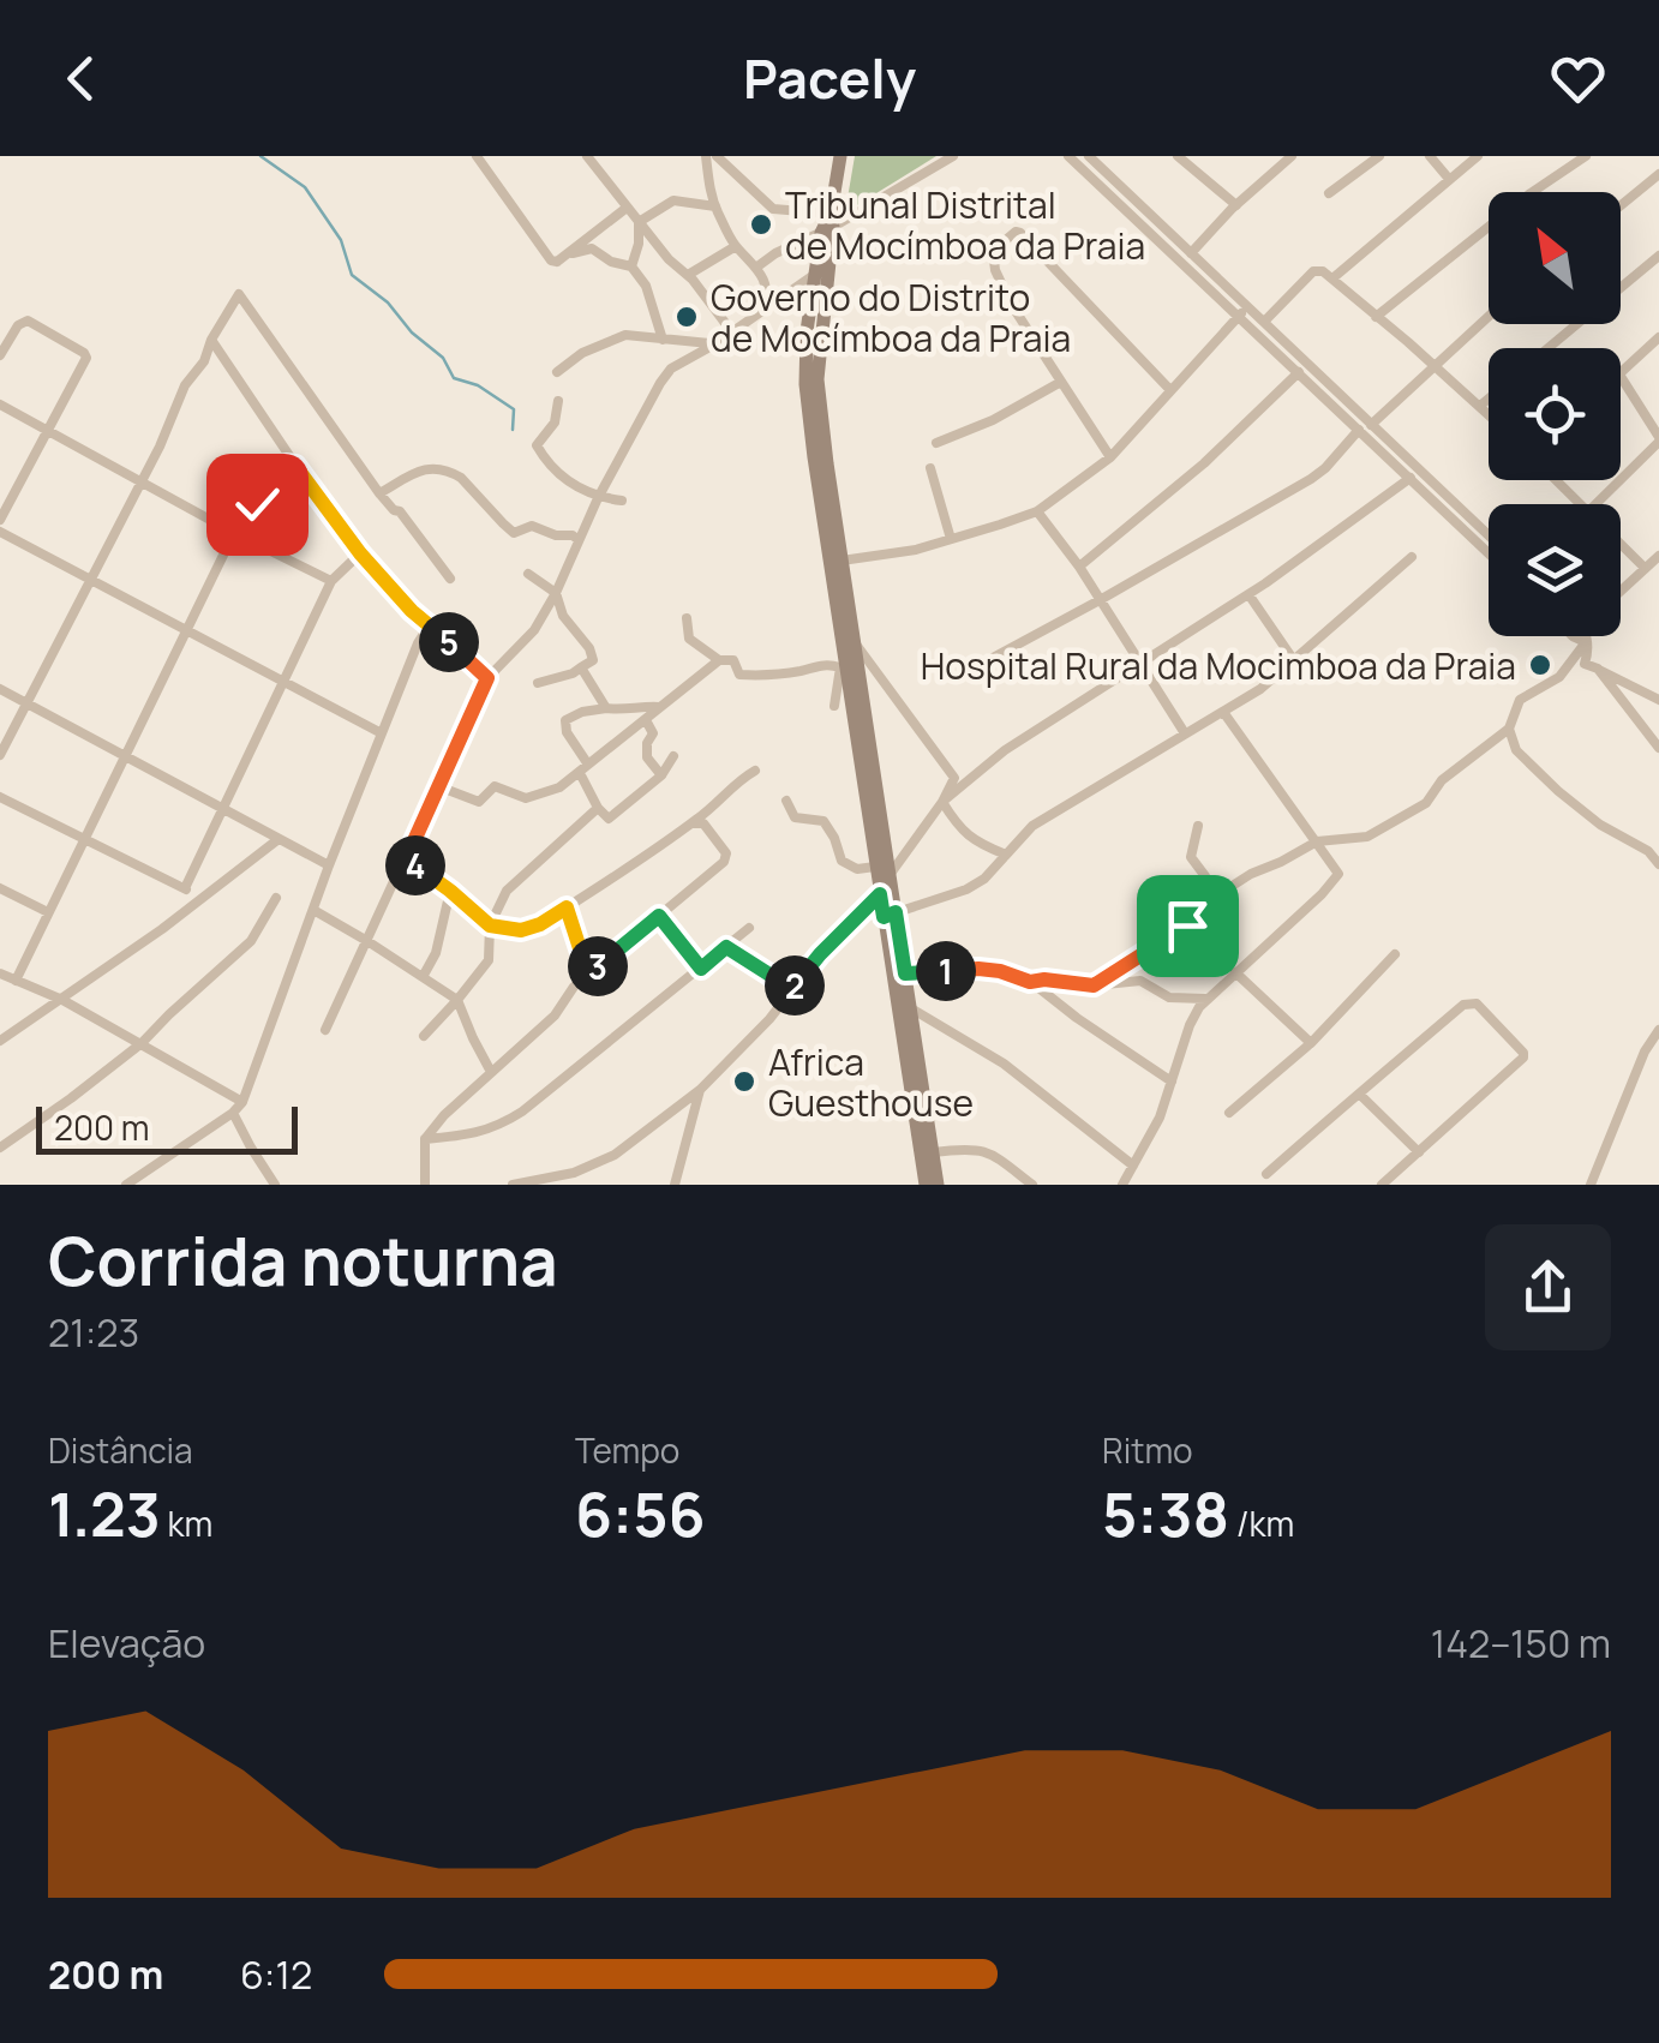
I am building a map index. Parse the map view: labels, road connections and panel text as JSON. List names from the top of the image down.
{
  "places": [
    "Tribunal Distrital de Mocímboa da Praia",
    "Governo do Distrito de Mocímboa da Praia",
    "Hospital Rural da Mocimboa da Praia",
    "Africa Guesthouse"
  ],
  "scale_bar": "200 m",
  "north": "top left",
  "page": {
    "header": "Pacely",
    "pins": [
      "5",
      "4",
      "3",
      "1",
      "2"
    ],
    "scale": "200 m",
    "heading": ["Corrida noturna", "21:23"],
    "stats": [
      ["Distância", "1.23 km"],
      ["Tempo", "6:56"],
      ["Ritmo", "5:38 /km"]
    ],
    "chart": ["Elevação", "142–150 m"],
    "list": [
      {
        "name": "200 m",
        "note": "6:12"
      }
    ]
  }
}
